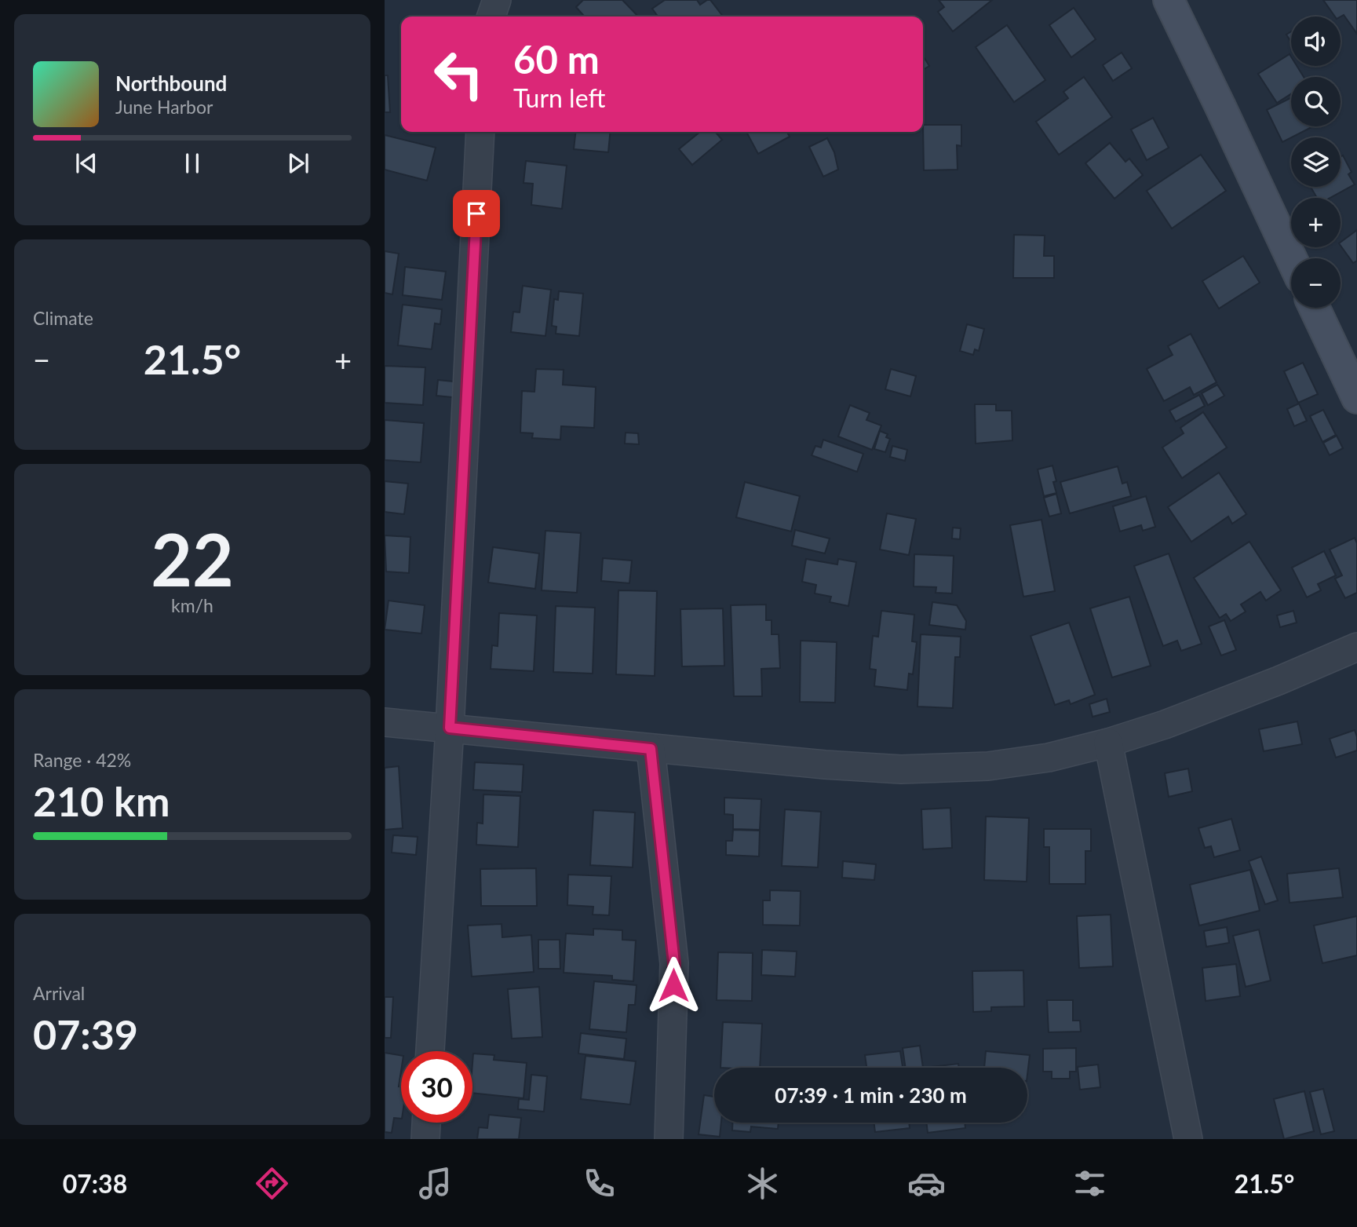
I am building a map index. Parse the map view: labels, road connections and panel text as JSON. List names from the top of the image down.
{
  "page": {
    "map_buttons": ["+", "−"],
    "turn": ["60 m", "Turn left"],
    "song": ["Northbound", "June Harbor"],
    "tile": [
      "Climate",
      ["22", "km/h"],
      ["Range · 42%", "210 km"],
      ["Arrival", "07:39"]
    ],
    "heat": ["−", "21.5°", "+"],
    "limit": "30",
    "trip": "07:39 · 1 min · 230 m",
    "tabs": ["07:38", "21.5°"]
  }
}
